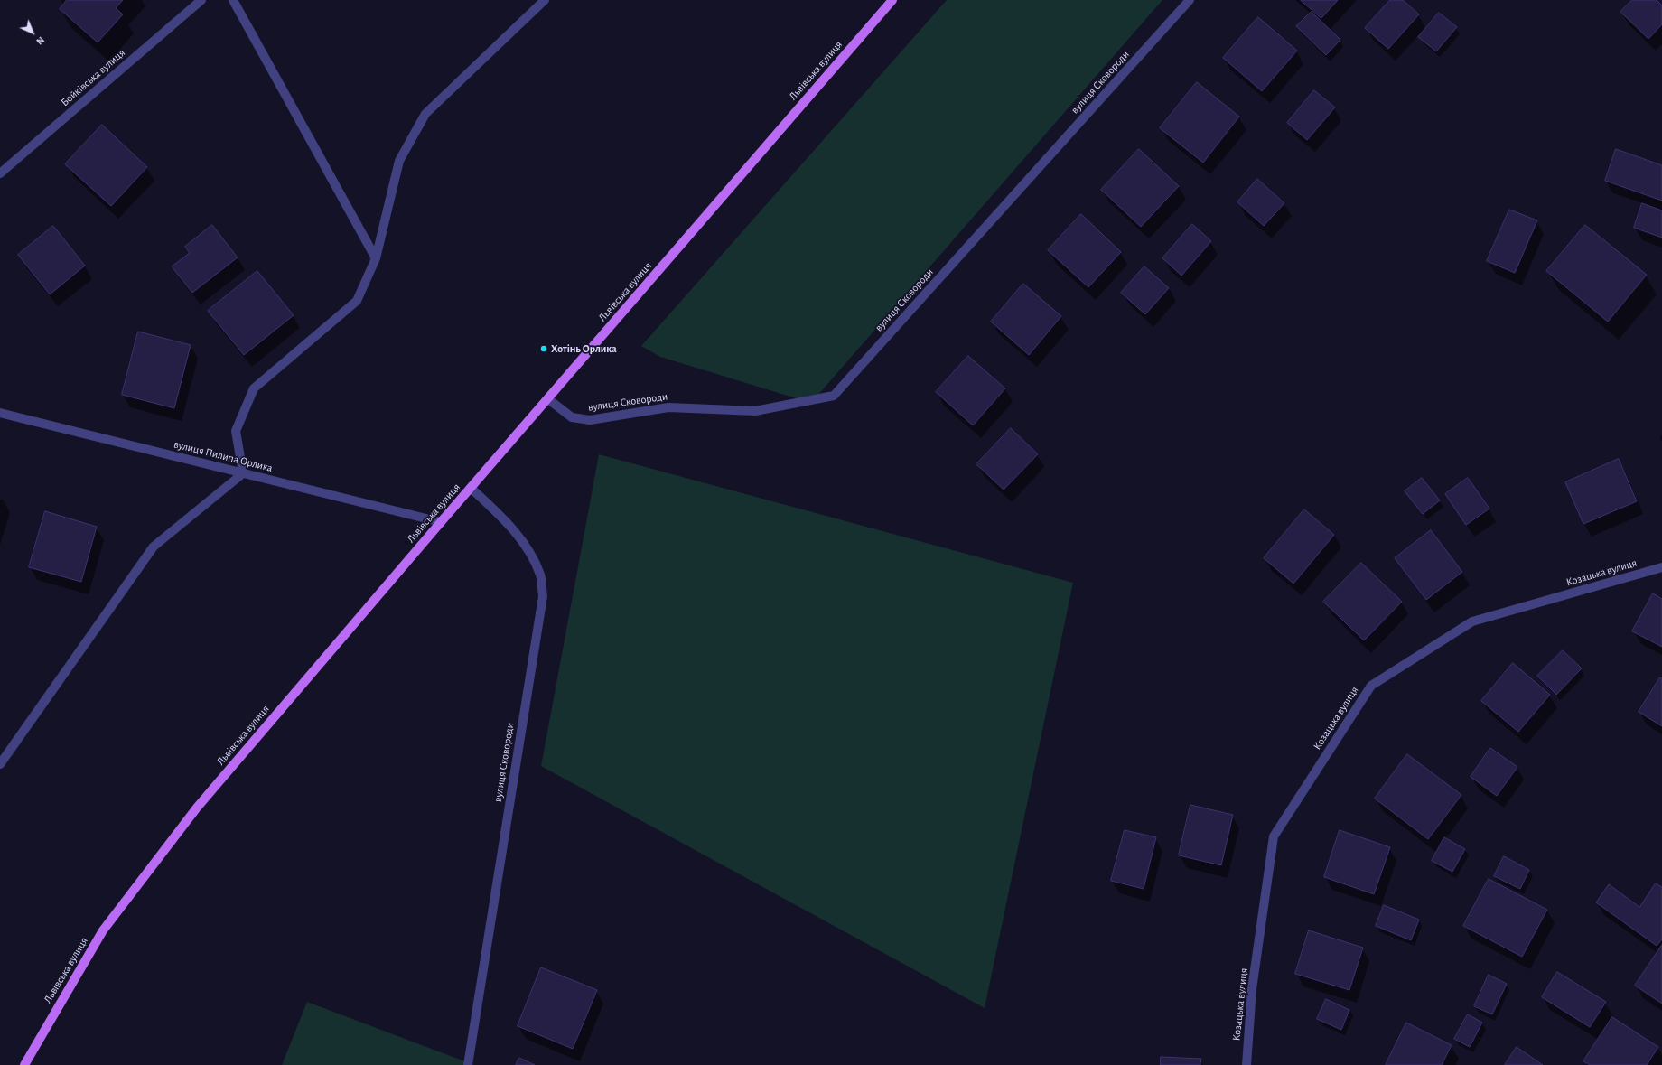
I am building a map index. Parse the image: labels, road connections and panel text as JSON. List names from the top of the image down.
{
  "streets": {
    "main road": ["Львівська вулиця"],
    "street": [
      "Бойківська вулиця",
      "вулиця Сковороди",
      "вулиця Пилипа Орлика",
      "Козацька вулиця"
    ]
  },
  "crossings": [
    ["Львівська вулиця", "вулиця Сковороди"],
    ["Львівська вулиця", "вулиця Пилипа Орлика"]
  ],
  "places": ["Хотінь Орлика"],
  "north": "bottom right"
}
